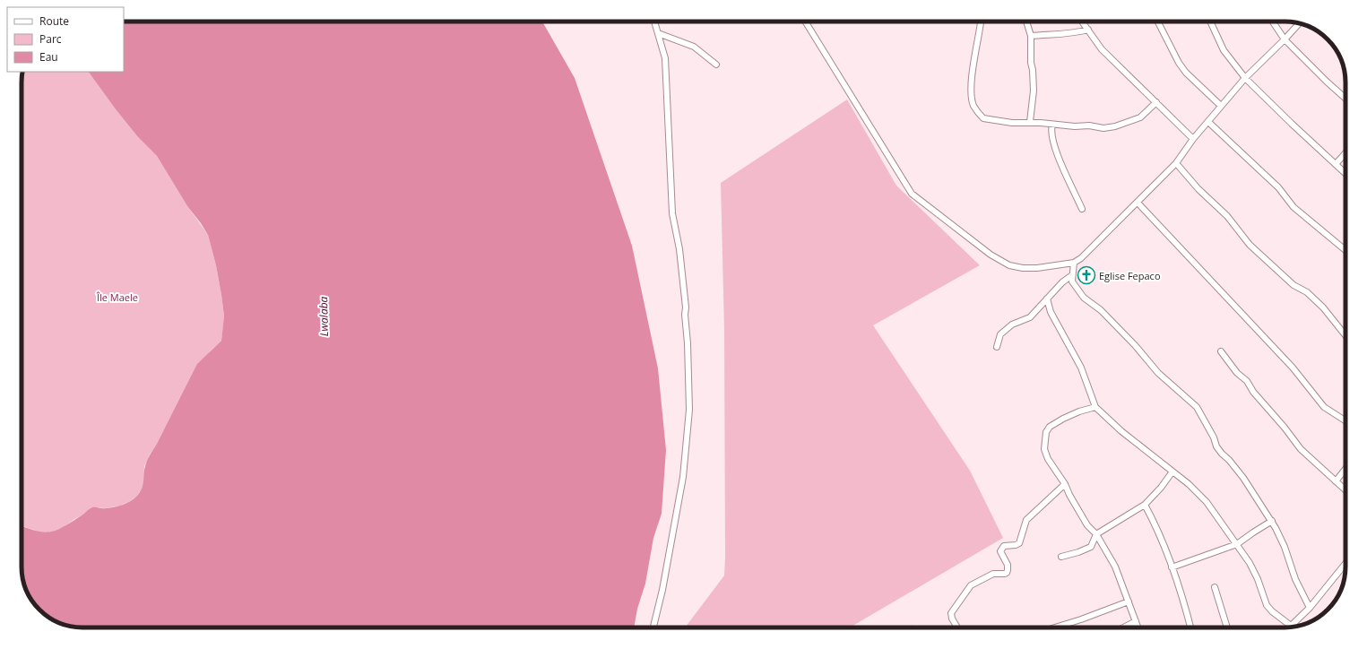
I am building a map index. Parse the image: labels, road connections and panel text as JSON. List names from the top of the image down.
{
  "water": ["Lwalaba"],
  "parks": ["Île Maele"],
  "places": {
    "church": ["Eglise Fepaco"]
  },
  "legend": ["Route", "Parc", "Eau"]
}
